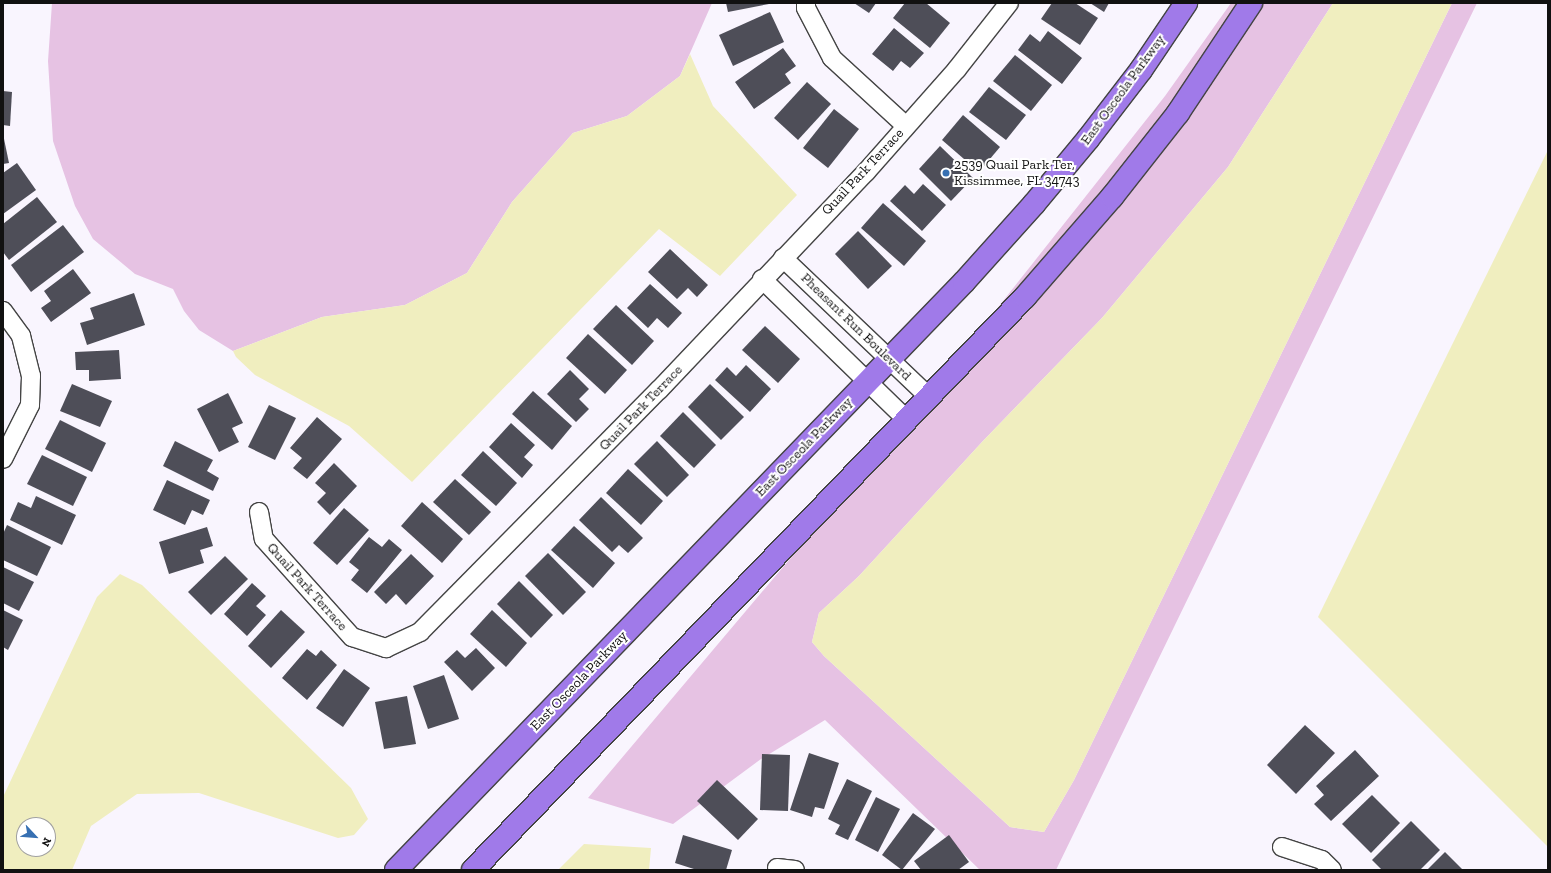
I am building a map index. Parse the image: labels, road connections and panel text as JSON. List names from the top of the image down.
{
  "streets": {
    "main road": ["East Osceola Parkway"],
    "street": ["Quail Park Terrace", "Pheasant Run Boulevard"]
  },
  "crossings": [
    ["East Osceola Parkway", "Pheasant Run Boulevard"],
    ["Quail Park Terrace", "Pheasant Run Boulevard"]
  ],
  "places": ["2539 Quail Park Ter, Kissimmee, FL 34743"],
  "north": "bottom right"
}
